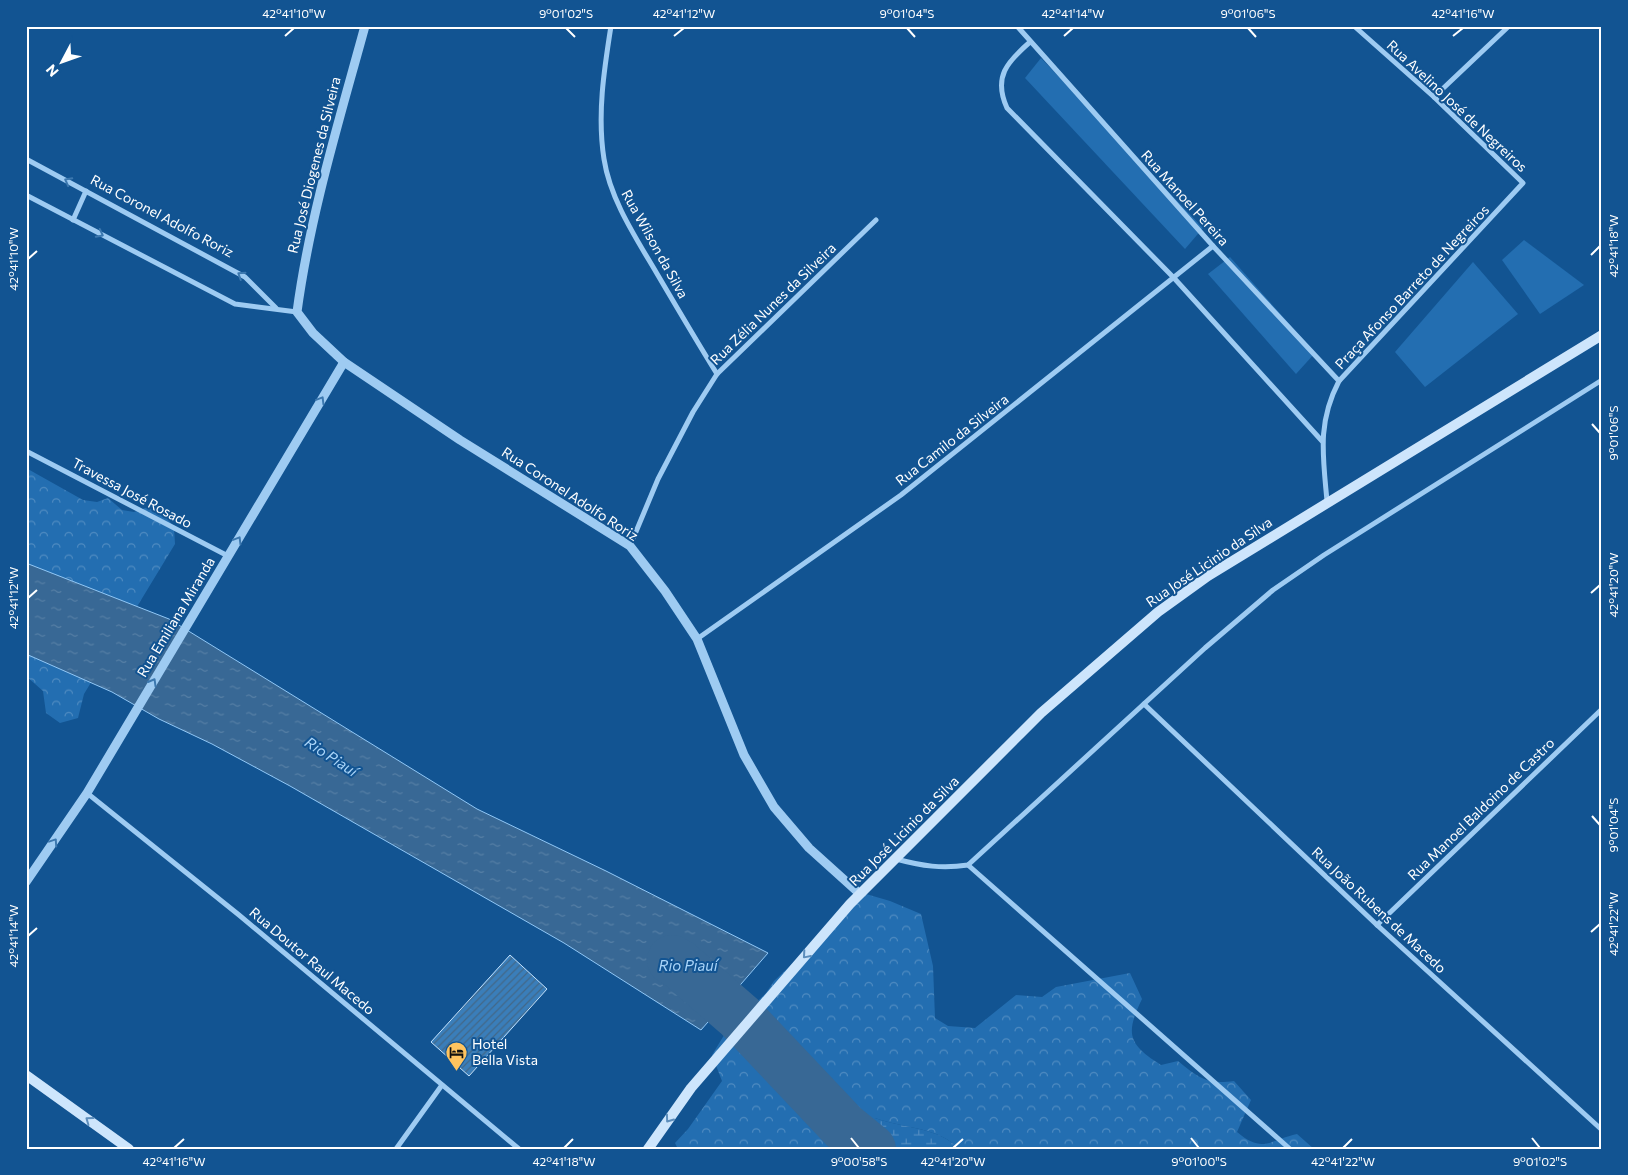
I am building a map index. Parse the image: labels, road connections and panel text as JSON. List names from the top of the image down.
{
  "streets": {
    "main road": ["Rua José Licinio da Silva"],
    "street": [
      "Rua Avelino José de Negreiros",
      "Rua José Diogenes da Silveira",
      "Rua Manoel Pereira",
      "Rua Coronel Adolfo Roriz",
      "Rua Wilson da Silva",
      "Praça Afonso Barreto de Negreiros",
      "Rua Zélia Nunes da Silveira",
      "Rua Camilo da Silveira",
      "Travessa José Rosado",
      "Rua Emiliana Miranda",
      "Rua Manoel Baldoino de Castro",
      "Rua João Rubens de Macedo",
      "Rua Doutor Raul Macedo"
    ]
  },
  "crossings": [
    ["Rua Avelino José de Negreiros", "Praça Afonso Barreto de Negreiros"],
    ["Rua José Diogenes da Silveira", "Rua Coronel Adolfo Roriz"],
    ["Rua Manoel Pereira", "Praça Afonso Barreto de Negreiros"],
    ["Rua Manoel Pereira", "Rua Camilo da Silveira"],
    ["Rua Coronel Adolfo Roriz", "Rua Zélia Nunes da Silveira"],
    ["Rua Coronel Adolfo Roriz", "Rua Camilo da Silveira"],
    ["Rua Coronel Adolfo Roriz", "Rua José Licinio da Silva"],
    ["Rua Coronel Adolfo Roriz", "Rua Emiliana Miranda"],
    ["Rua Wilson da Silva", "Rua Zélia Nunes da Silveira"],
    ["Praça Afonso Barreto de Negreiros", "Rua José Licinio da Silva"],
    ["Travessa José Rosado", "Rua Emiliana Miranda"],
    ["Rua Emiliana Miranda", "Rua Doutor Raul Macedo"],
    ["Rua Manoel Baldoino de Castro", "Rua João Rubens de Macedo"]
  ],
  "one_way": ["Rua Emiliana Miranda"],
  "water": ["Rio Piauí"],
  "places": {
    "hotel": ["Hotel Bella Vista"]
  },
  "north": "bottom left",
  "coordinates": [
    "42°41'10\"W",
    "9°01'02\"S",
    "42°41'12\"W",
    "9°01'04\"S",
    "42°41'14\"W",
    "9°01'06\"S",
    "42°41'16\"W",
    "42°41'18\"W",
    "42°41'20\"W",
    "42°41'22\"W",
    "9°00'58\"S",
    "9°01'00\"S"
  ]
}
